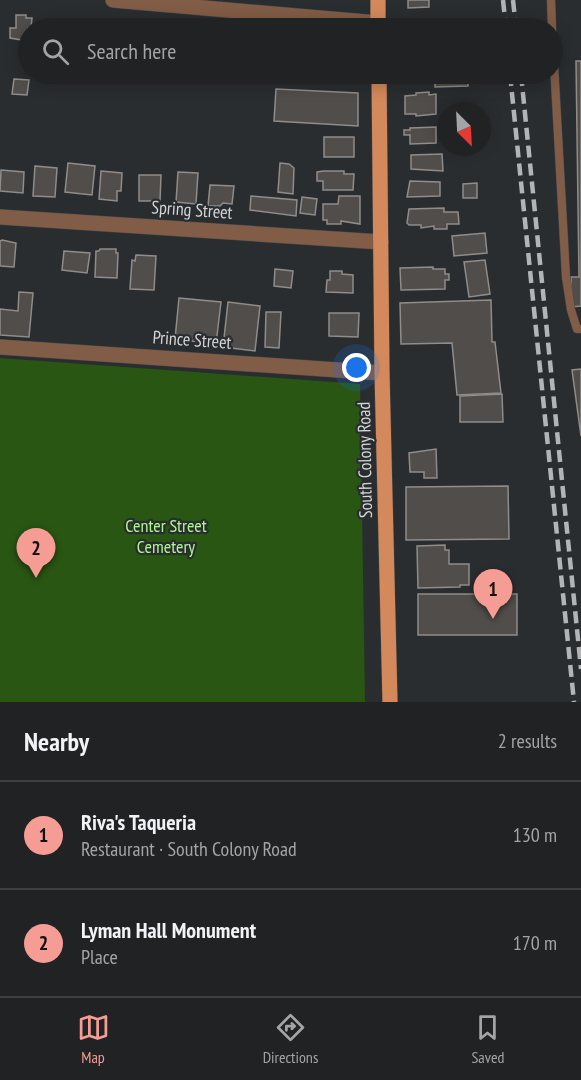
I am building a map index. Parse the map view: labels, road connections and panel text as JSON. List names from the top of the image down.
{
  "streets": {
    "main road": ["South Colony Road"],
    "street": ["Spring Street", "Prince Street"]
  },
  "crossings": [
    ["Spring Street", "South Colony Road"],
    ["Prince Street", "South Colony Road"]
  ],
  "parks": ["Center Street Cemetery"],
  "north": "bottom right",
  "page": {
    "search": "Search here",
    "pins": ["2", "1"],
    "heading": ["Nearby", "2 results"],
    "list": [
      {
        "mark": "1",
        "name": "Riva's Taqueria",
        "note": "Restaurant · South Colony Road",
        "value": "130 m"
      },
      {
        "mark": "2",
        "name": "Lyman Hall Monument",
        "note": "Place",
        "value": "170 m"
      }
    ],
    "nav": ["Map", "Directions", "Saved"]
  }
}
